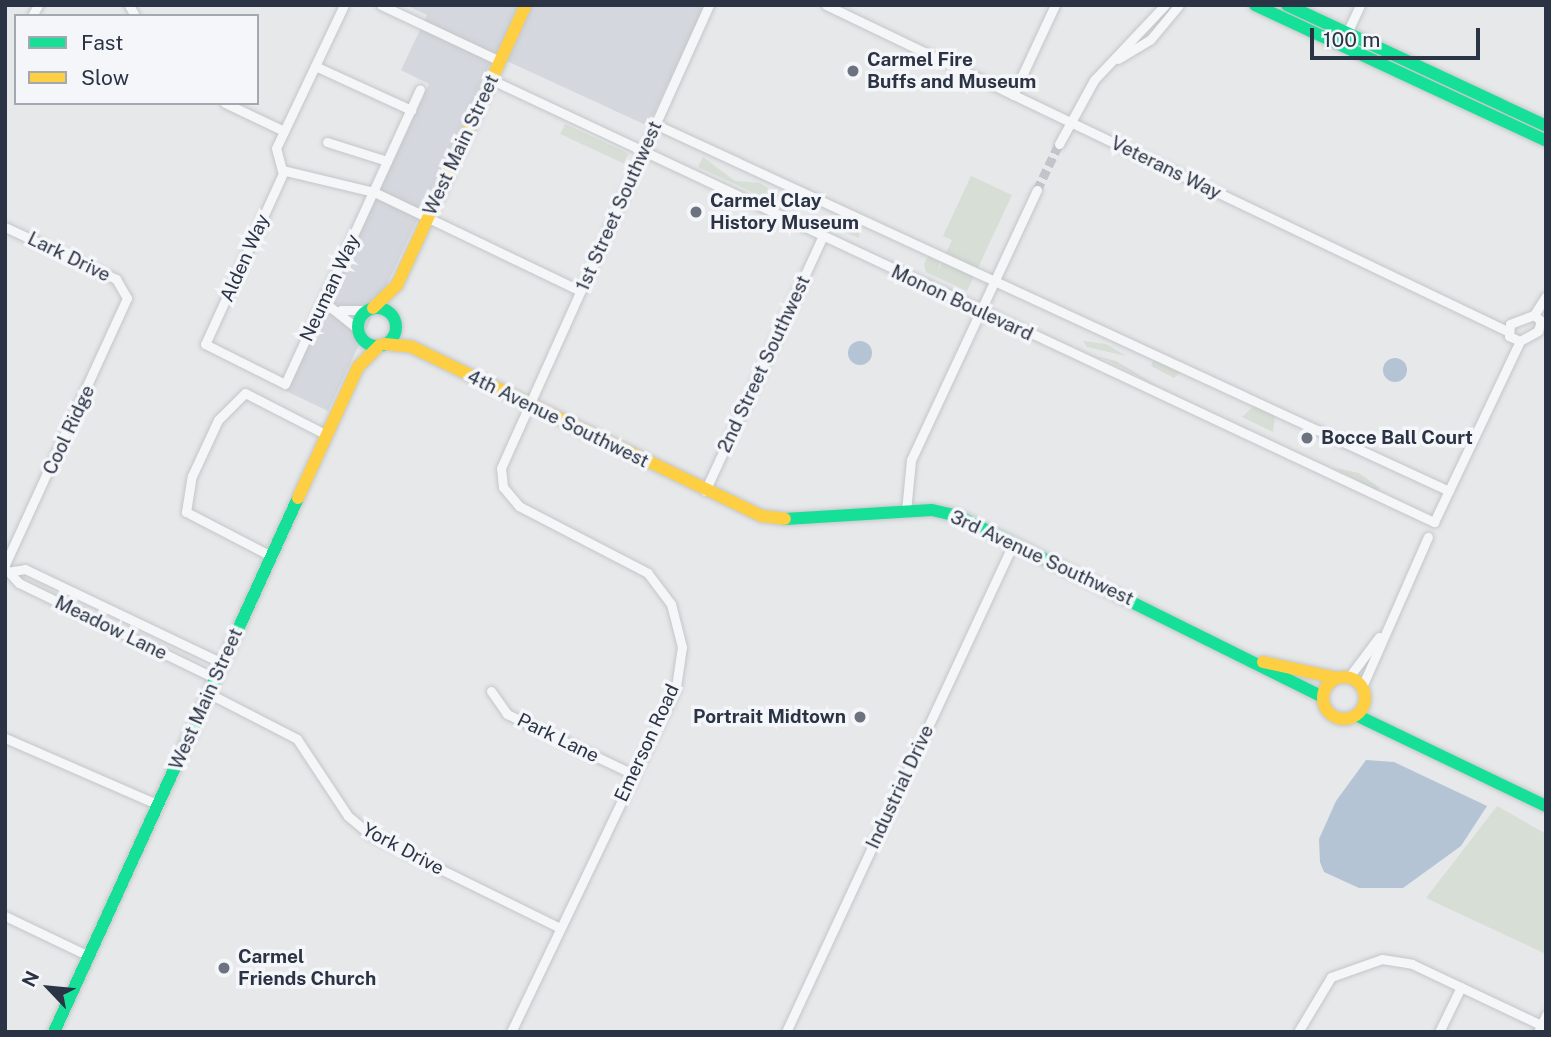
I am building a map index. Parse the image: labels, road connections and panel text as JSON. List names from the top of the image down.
{
  "streets": {
    "main road": ["West Main Street", "4th Avenue Southwest", "3rd Avenue Southwest"],
    "street": [
      "Veterans Way",
      "1st Street Southwest",
      "Lark Drive",
      "Alden Way",
      "Neuman Way",
      "Monon Boulevard",
      "2nd Street Southwest",
      "Cool Ridge",
      "Meadow Lane",
      "Park Lane",
      "Emerson Road",
      "Industrial Drive",
      "York Drive"
    ]
  },
  "crossings": [
    ["West Main Street", "Monon Boulevard"],
    ["West Main Street", "4th Avenue Southwest"],
    ["West Main Street", "Meadow Lane"],
    ["West Main Street", "York Drive"],
    ["1st Street Southwest", "Monon Boulevard"],
    ["1st Street Southwest", "4th Avenue Southwest"],
    ["1st Street Southwest", "Emerson Road"],
    ["Lark Drive", "Cool Ridge"],
    ["Alden Way", "Neuman Way"],
    ["Monon Boulevard", "2nd Street Southwest"],
    ["2nd Street Southwest", "4th Avenue Southwest"],
    ["2nd Street Southwest", "3rd Avenue Southwest"],
    ["4th Avenue Southwest", "3rd Avenue Southwest"],
    ["4th Avenue Southwest", "Emerson Road"],
    ["Cool Ridge", "Meadow Lane"],
    ["3rd Avenue Southwest", "Industrial Drive"],
    ["Park Lane", "Emerson Road"],
    ["Emerson Road", "York Drive"]
  ],
  "places": [
    "Carmel Fire Buffs and Museum",
    "Carmel Clay History Museum",
    "Bocce Ball Court",
    "Portrait Midtown",
    "Carmel Friends Church"
  ],
  "legend": ["Fast", "Slow"],
  "scale_bar": "100 m",
  "north": "top left"
}
